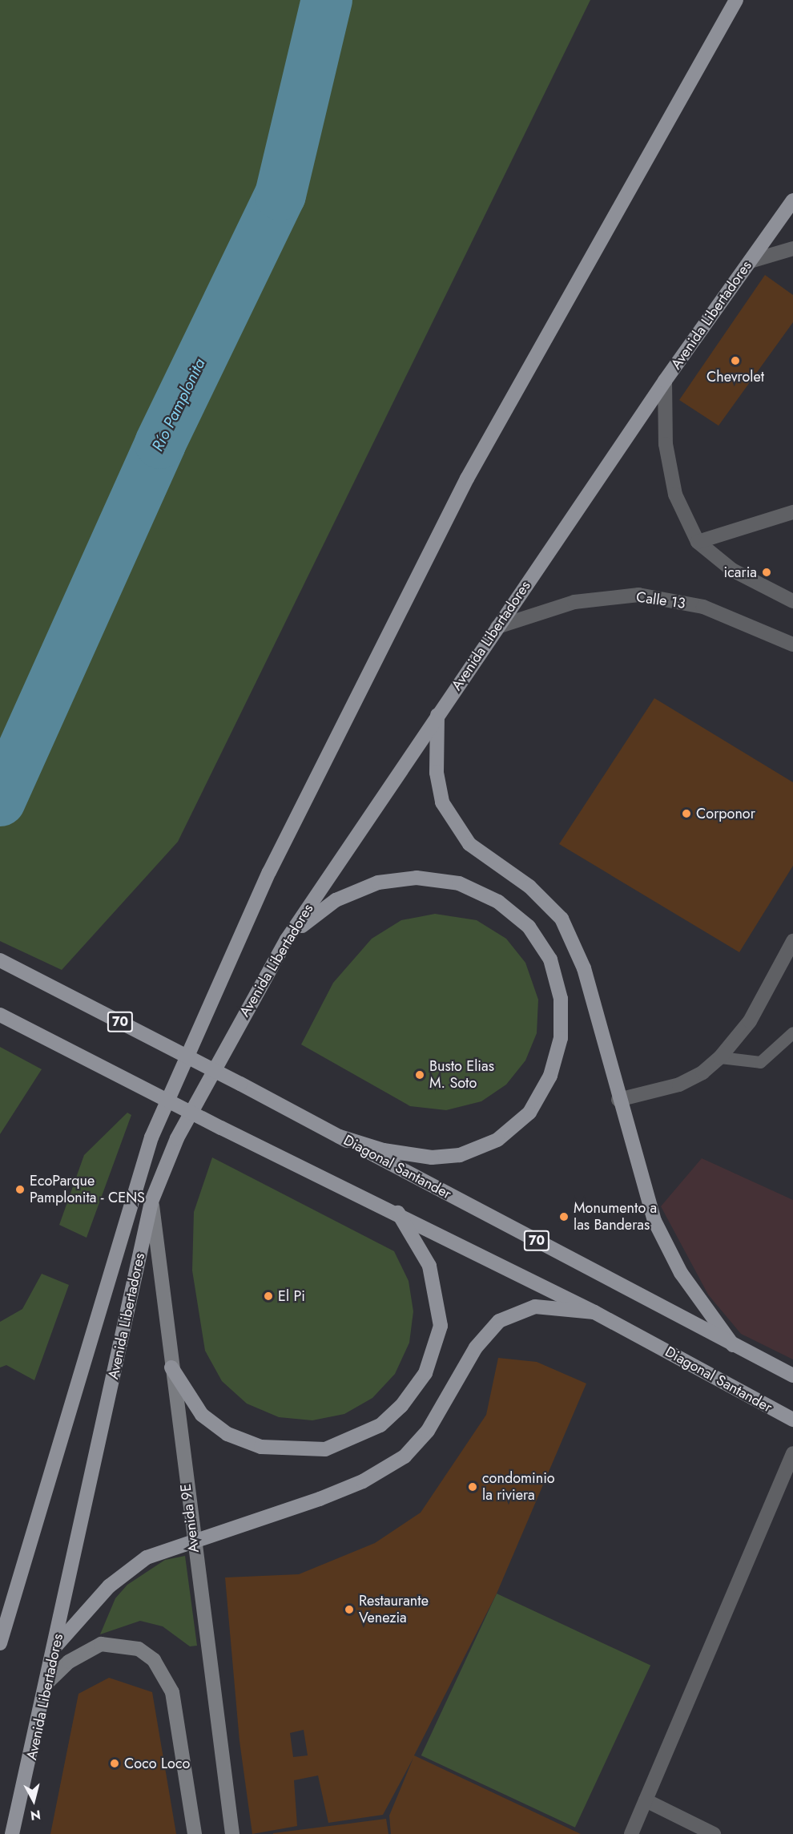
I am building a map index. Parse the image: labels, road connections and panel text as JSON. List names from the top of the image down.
{
  "streets": {
    "main road": ["Avenida Libertadores", "70", "Diagonal Santander"],
    "street": ["Calle 13", "Avenida 9E"]
  },
  "crossings": [
    ["Avenida Libertadores", "Calle 13"],
    ["Avenida Libertadores", "Avenida 9E"]
  ],
  "water": ["Río Pamplonita"],
  "places": [
    "Chevrolet",
    "icaria",
    "Corponor",
    "Busto Elias M. Soto",
    "EcoParque Pamplonita - CENS",
    "Monumento a las Banderas",
    "El Pi",
    "condominio la riviera",
    "Restaurante Venezia",
    "Coco Loco"
  ],
  "north": "bottom"
}
